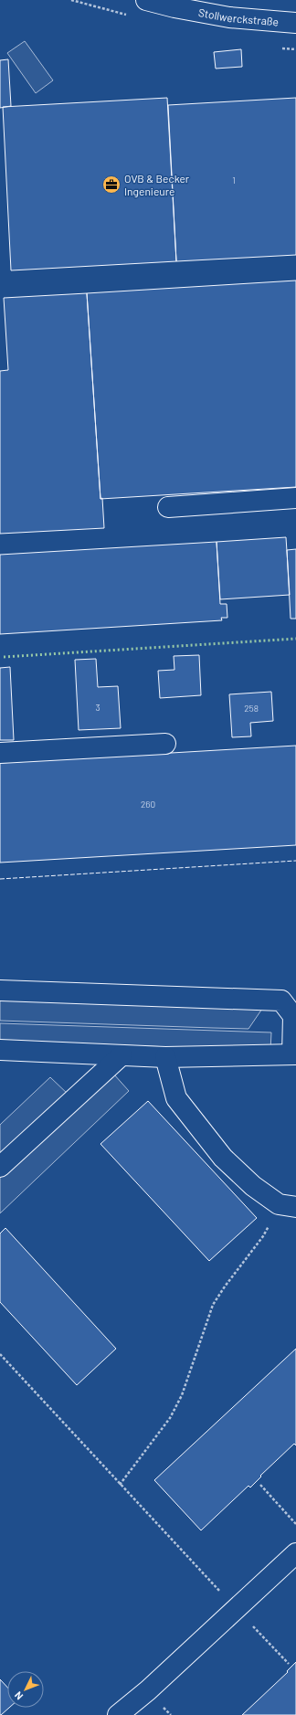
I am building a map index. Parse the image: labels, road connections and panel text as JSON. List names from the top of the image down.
{
  "streets": {
    "street": ["Stollwerckstraße"]
  },
  "places": {
    "office": ["OVB & Becker Ingenieure"]
  },
  "house_numbers": [
    "1",
    "3",
    "258",
    "260"
  ],
  "north": "bottom left"
}
